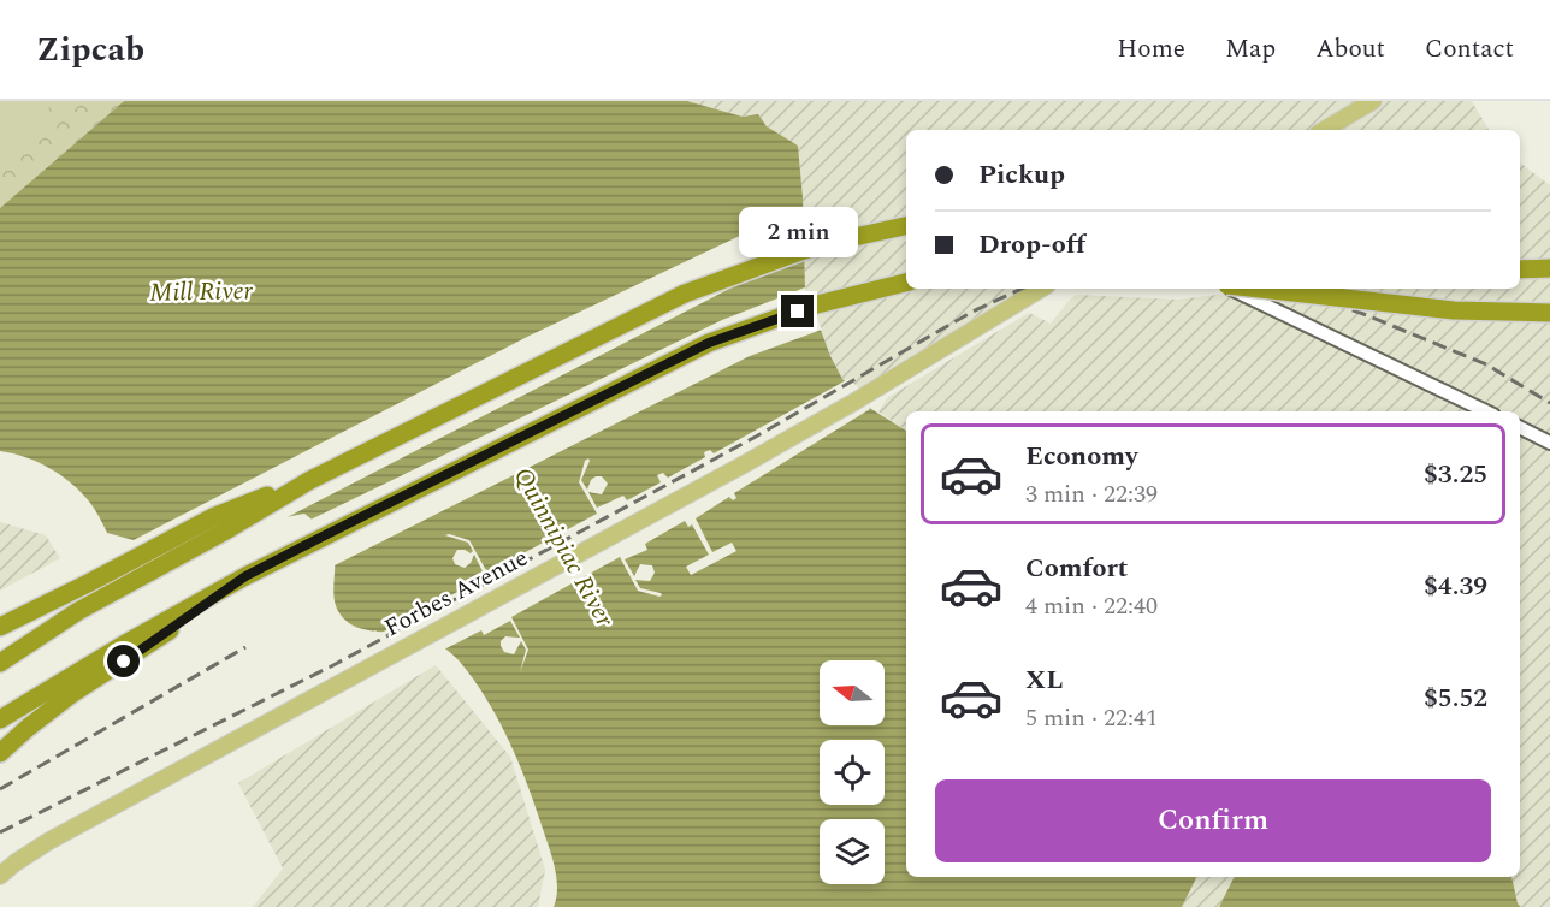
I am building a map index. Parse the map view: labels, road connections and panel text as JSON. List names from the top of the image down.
{
  "streets": {
    "main road": ["Forbes Avenue"]
  },
  "water": ["Mill River", "Quinnipiac River"],
  "north": "left",
  "page": {
    "header": "Zipcab",
    "nav": [
      "Home",
      "Map",
      "About",
      "Contact"
    ],
    "banner": ["Pickup", "Drop-off"],
    "bubble": "2 min",
    "list": [
      {
        "name": "Economy",
        "note": "3 min · 22:39",
        "value": "$3.25"
      },
      {
        "name": "Comfort",
        "note": "4 min · 22:40",
        "value": "$4.39"
      },
      {
        "name": "XL",
        "note": "5 min · 22:41",
        "value": "$5.52"
      }
    ],
    "buttons": "Confirm"
  }
}
